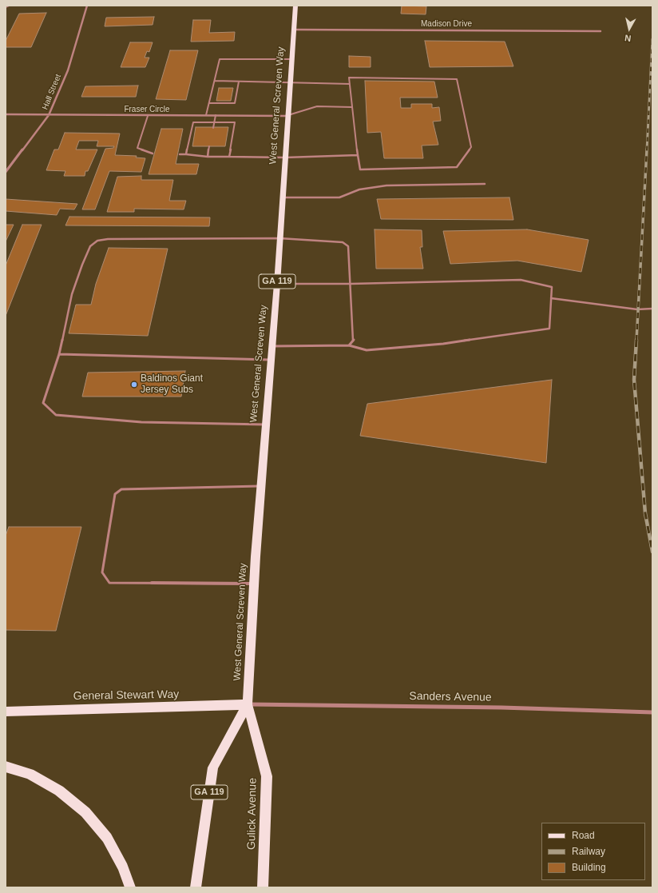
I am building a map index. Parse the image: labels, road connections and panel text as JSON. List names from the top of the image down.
{
  "streets": {
    "main road": [
      "West General Screven Way",
      "GA 119",
      "General Stewart Way",
      "Gulick Avenue"
    ],
    "street": [
      "Madison Drive",
      "Hall Street",
      "Fraser Circle",
      "Sanders Avenue"
    ]
  },
  "crossings": [
    ["Madison Drive", "West General Screven Way"],
    ["Hall Street", "Fraser Circle"],
    ["West General Screven Way", "Fraser Circle"],
    ["West General Screven Way", "GA 119"],
    ["West General Screven Way", "General Stewart Way"],
    ["West General Screven Way", "Sanders Avenue"],
    ["West General Screven Way", "Gulick Avenue"],
    ["GA 119", "General Stewart Way"],
    ["GA 119", "Sanders Avenue"],
    ["GA 119", "Gulick Avenue"],
    ["General Stewart Way", "Sanders Avenue"],
    ["General Stewart Way", "Gulick Avenue"],
    ["Sanders Avenue", "Gulick Avenue"]
  ],
  "places": ["Baldinos Giant Jersey Subs"],
  "legend": ["Road", "Railway", "Building"],
  "north": "bottom"
}
